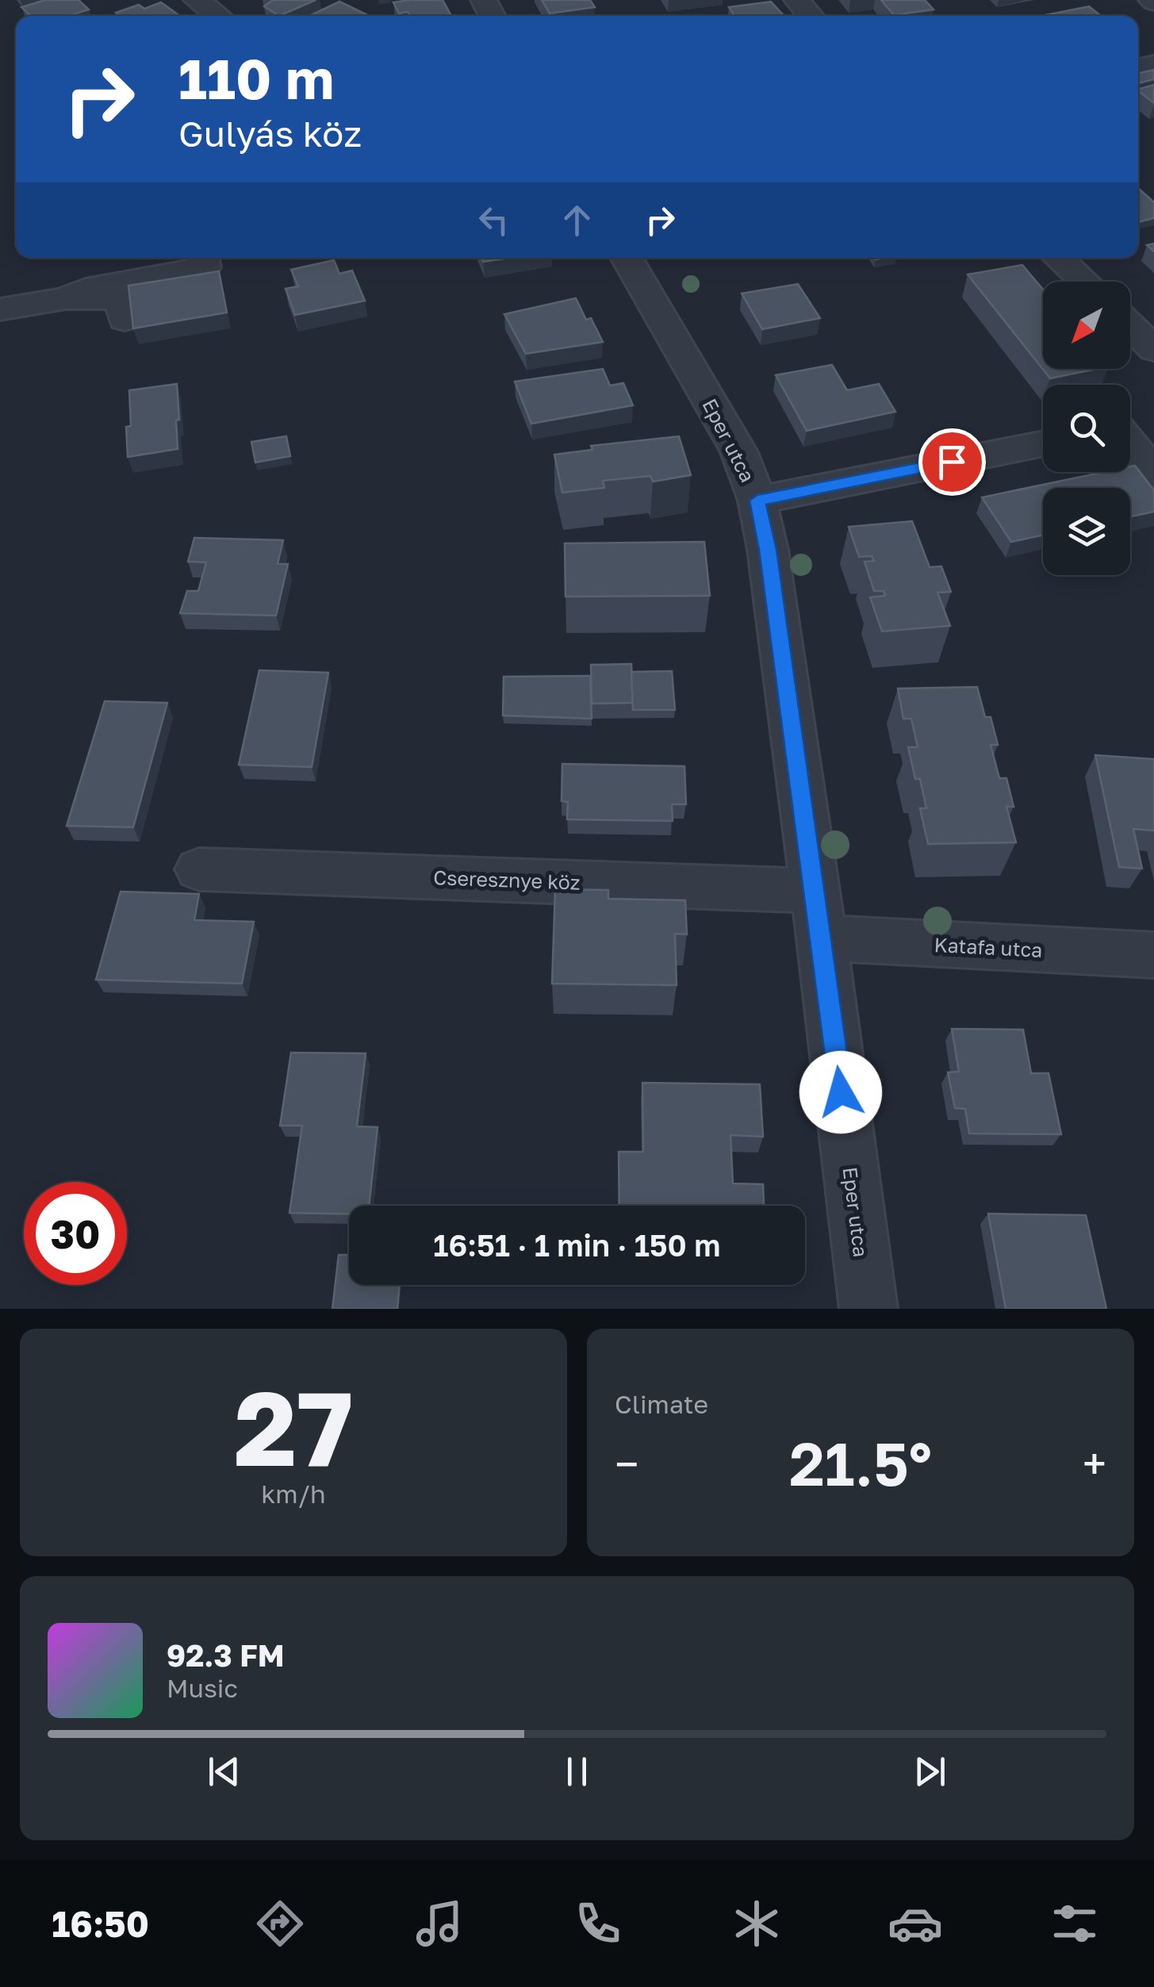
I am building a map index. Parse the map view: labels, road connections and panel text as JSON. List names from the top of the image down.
{
  "streets": {
    "street": ["Eper utca", "Cseresznye köz", "Katafa utca"]
  },
  "crossings": [
    ["Eper utca", "Cseresznye köz"],
    ["Eper utca", "Katafa utca"]
  ],
  "north": "bottom left",
  "page": {
    "turn": ["110 m", "Gulyás köz"],
    "limit": "30",
    "trip": "16:51 · 1 min · 150 m",
    "tile": [
      ["27", "km/h"],
      "Climate"
    ],
    "heat": ["−", "21.5°", "+"],
    "song": ["92.3 FM", "Music"],
    "tabs": "16:50"
  }
}
